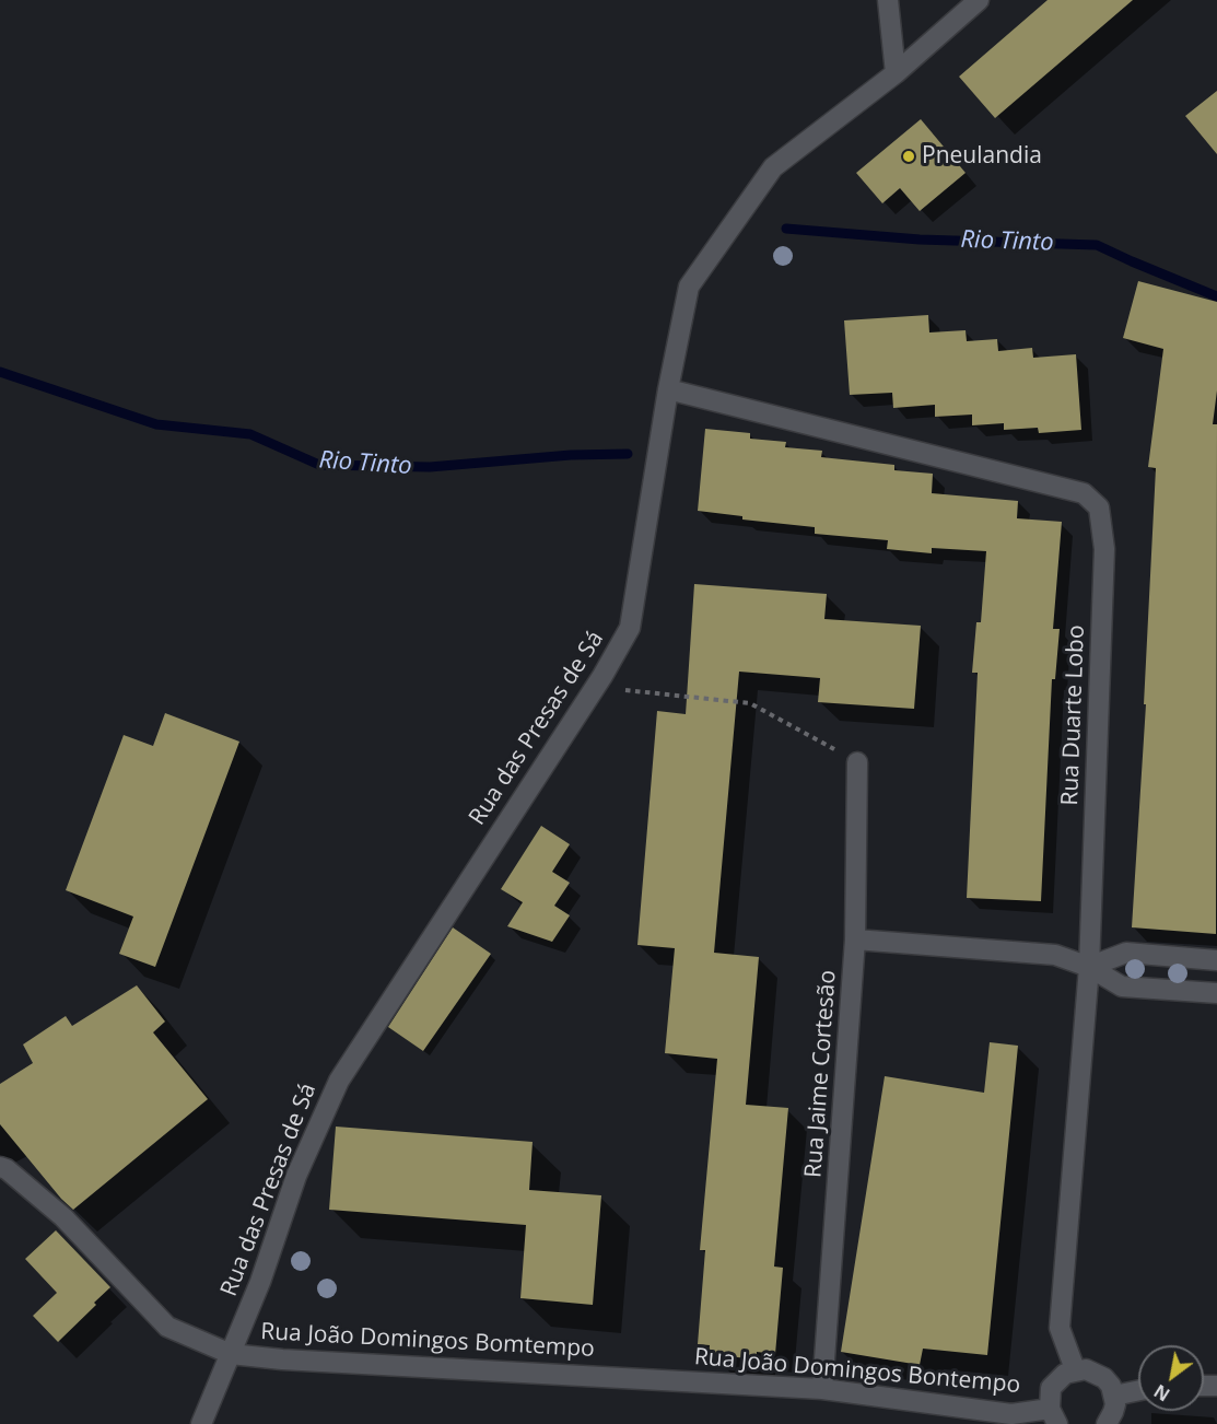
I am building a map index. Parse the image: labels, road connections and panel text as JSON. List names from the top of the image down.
{
  "streets": {
    "street": [
      "Rua Duarte Lobo",
      "Rua das Presas de Sá",
      "Rua Jaime Cortesão",
      "Rua João Domingos Bomtempo",
      "Rua João Domingos Bontempo"
    ]
  },
  "crossings": [
    ["Rua Duarte Lobo", "Rua das Presas de Sá"],
    ["Rua das Presas de Sá", "Rua João Domingos Bomtempo"],
    ["Rua Jaime Cortesão", "Rua João Domingos Bontempo"],
    ["Rua João Domingos Bomtempo", "Rua João Domingos Bontempo"]
  ],
  "water": ["Rio Tinto"],
  "places": ["Pneulandia"],
  "north": "bottom left"
}
